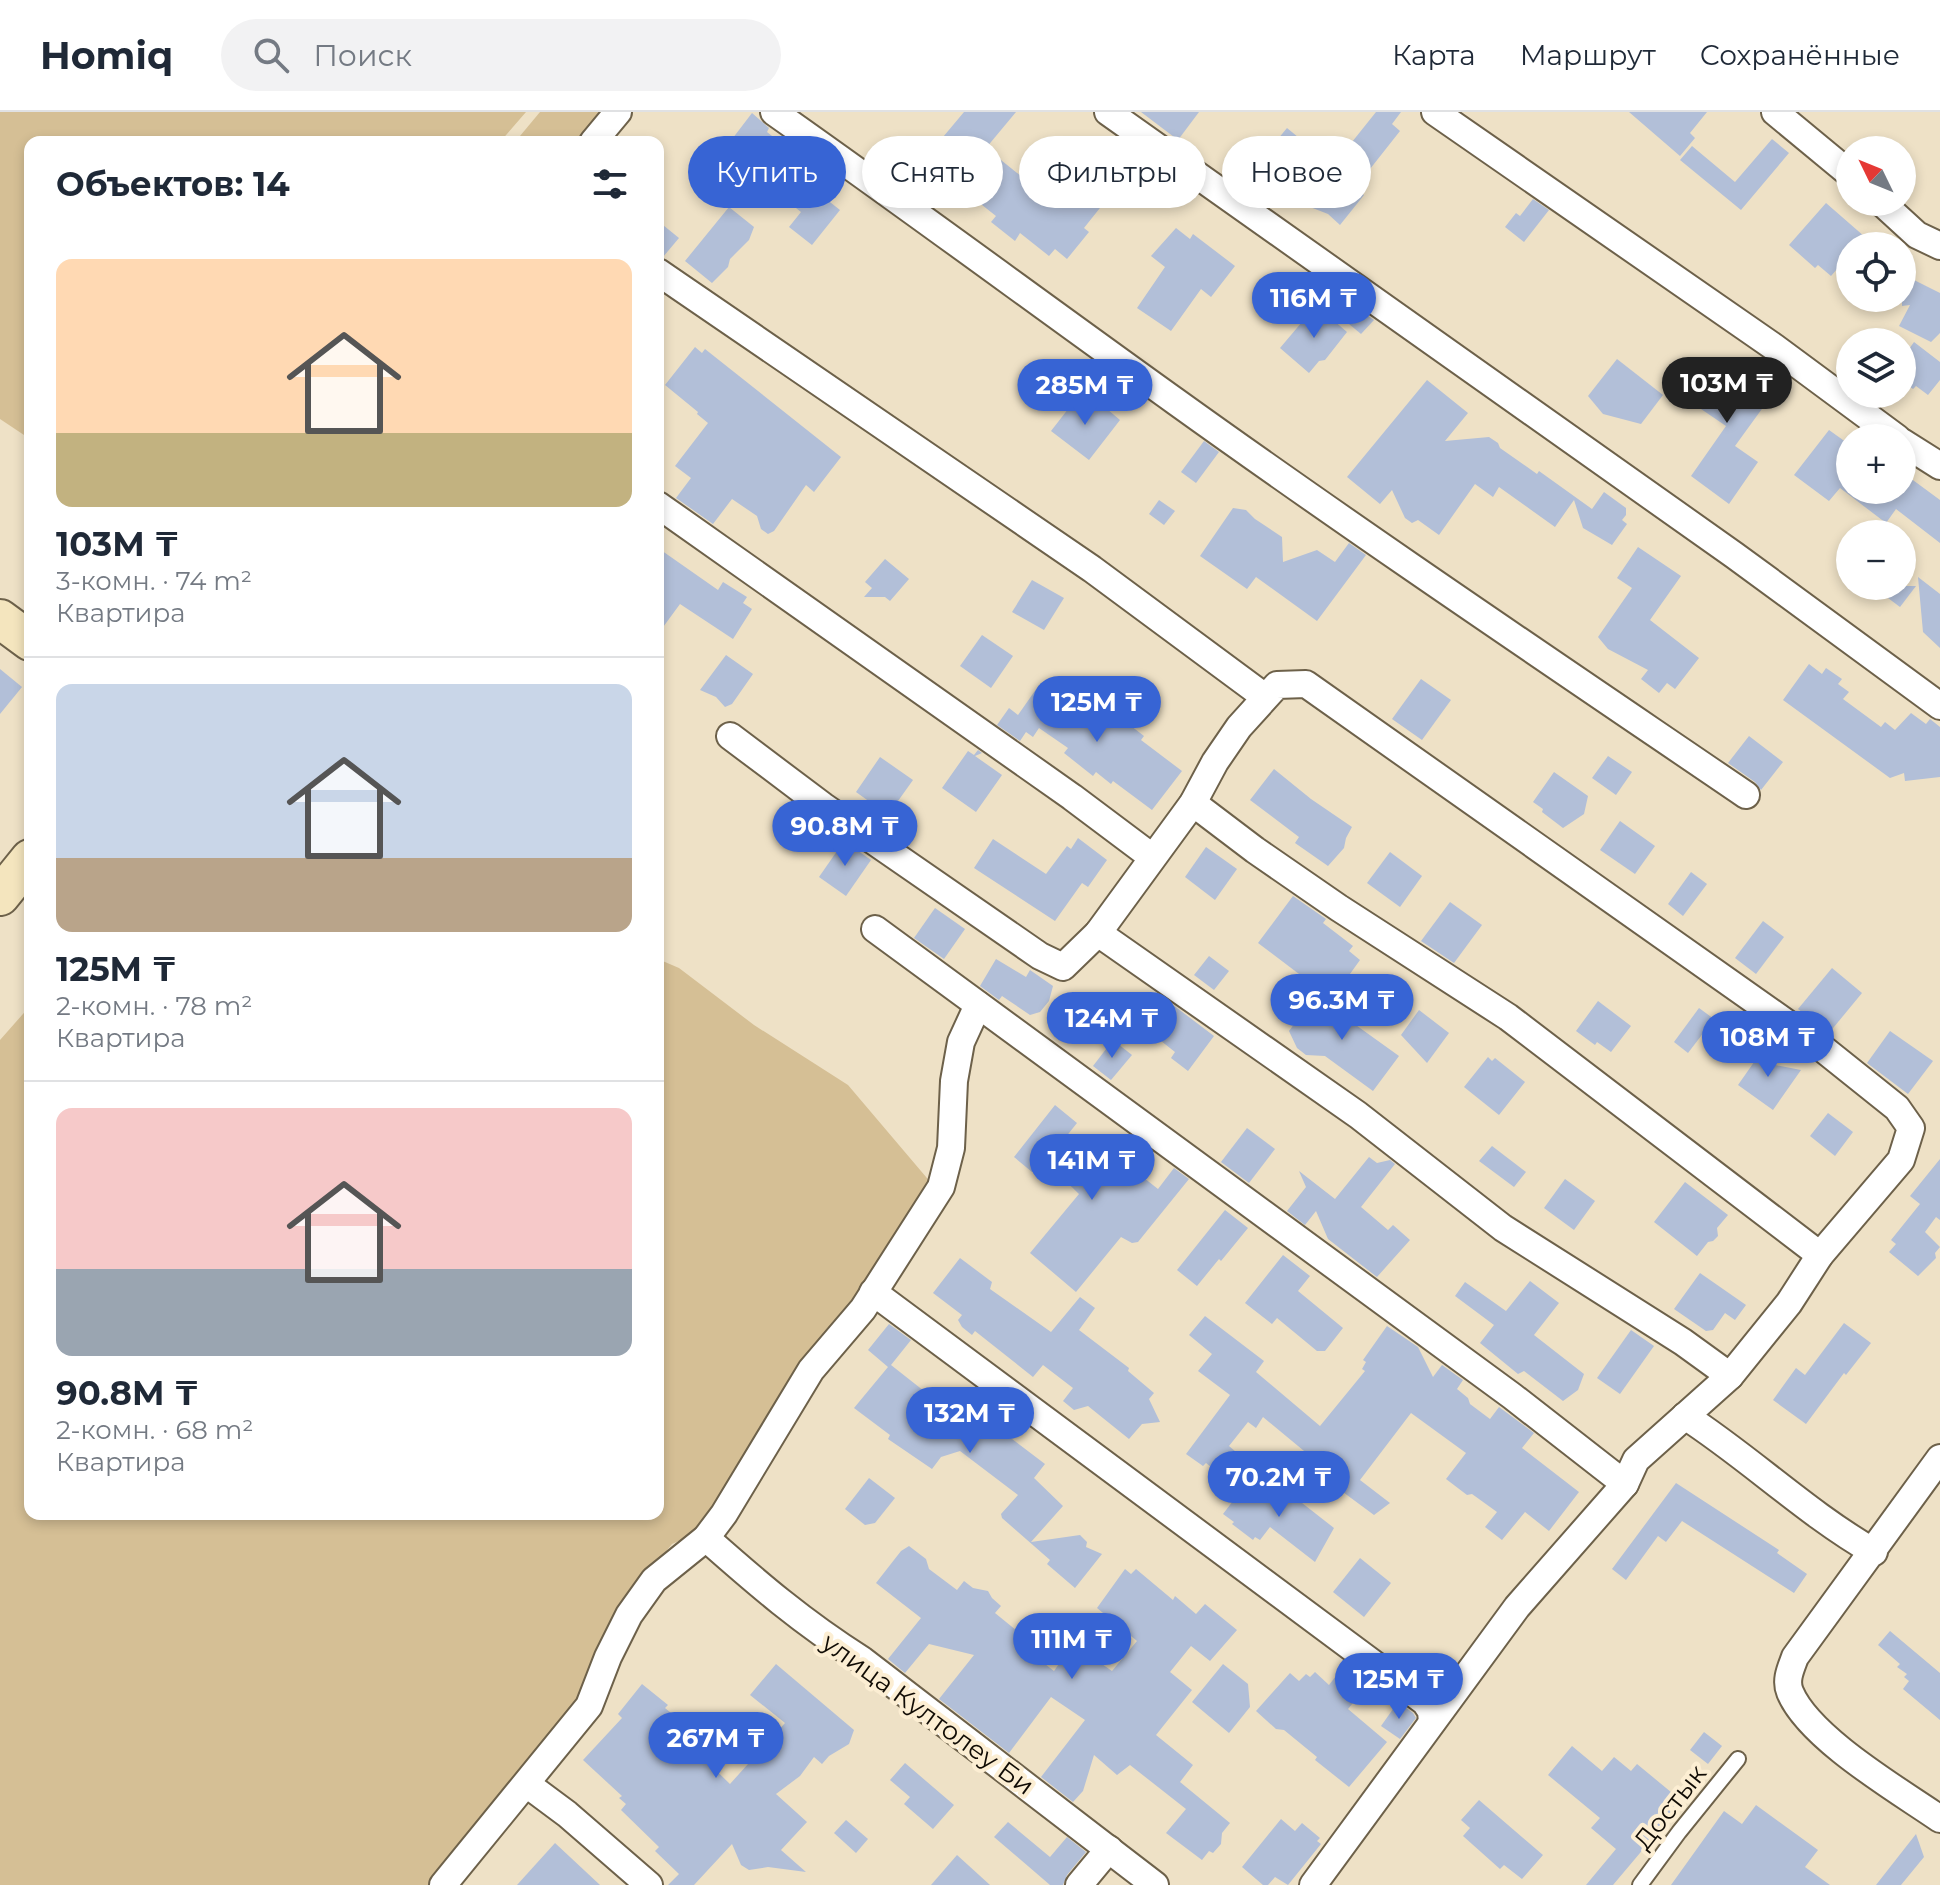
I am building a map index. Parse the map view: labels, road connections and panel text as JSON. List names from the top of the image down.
{
  "streets": {
    "street": ["улица Култолеу Би"],
    "lane": ["Достык"]
  },
  "north": "top left",
  "page": {
    "header": "Homiq",
    "search": "Поиск",
    "nav": ["Карта", "Маршрут", "Сохранённые"],
    "map_buttons": ["+", "−"],
    "chip": [
      "Купить",
      "Снять",
      "Фильтры",
      "Новое"
    ],
    "heading": "Объектов: 14",
    "list": [
      {
        "name": "103M ₸",
        "note": "3-комн. · 74 m² · Квартира"
      },
      {
        "name": "125M ₸",
        "note": "2-комн. · 78 m² · Квартира"
      },
      {
        "name": "90.8M ₸",
        "note": "2-комн. · 68 m² · Квартира"
      }
    ],
    "price": [
      "116M ₸",
      "103M ₸",
      "285M ₸",
      "125M ₸",
      "90.8M ₸",
      "96.3M ₸",
      "124M ₸",
      "108M ₸",
      "141M ₸",
      "132M ₸",
      "70.2M ₸",
      "111M ₸",
      "125M ₸",
      "267M ₸"
    ]
  }
}
